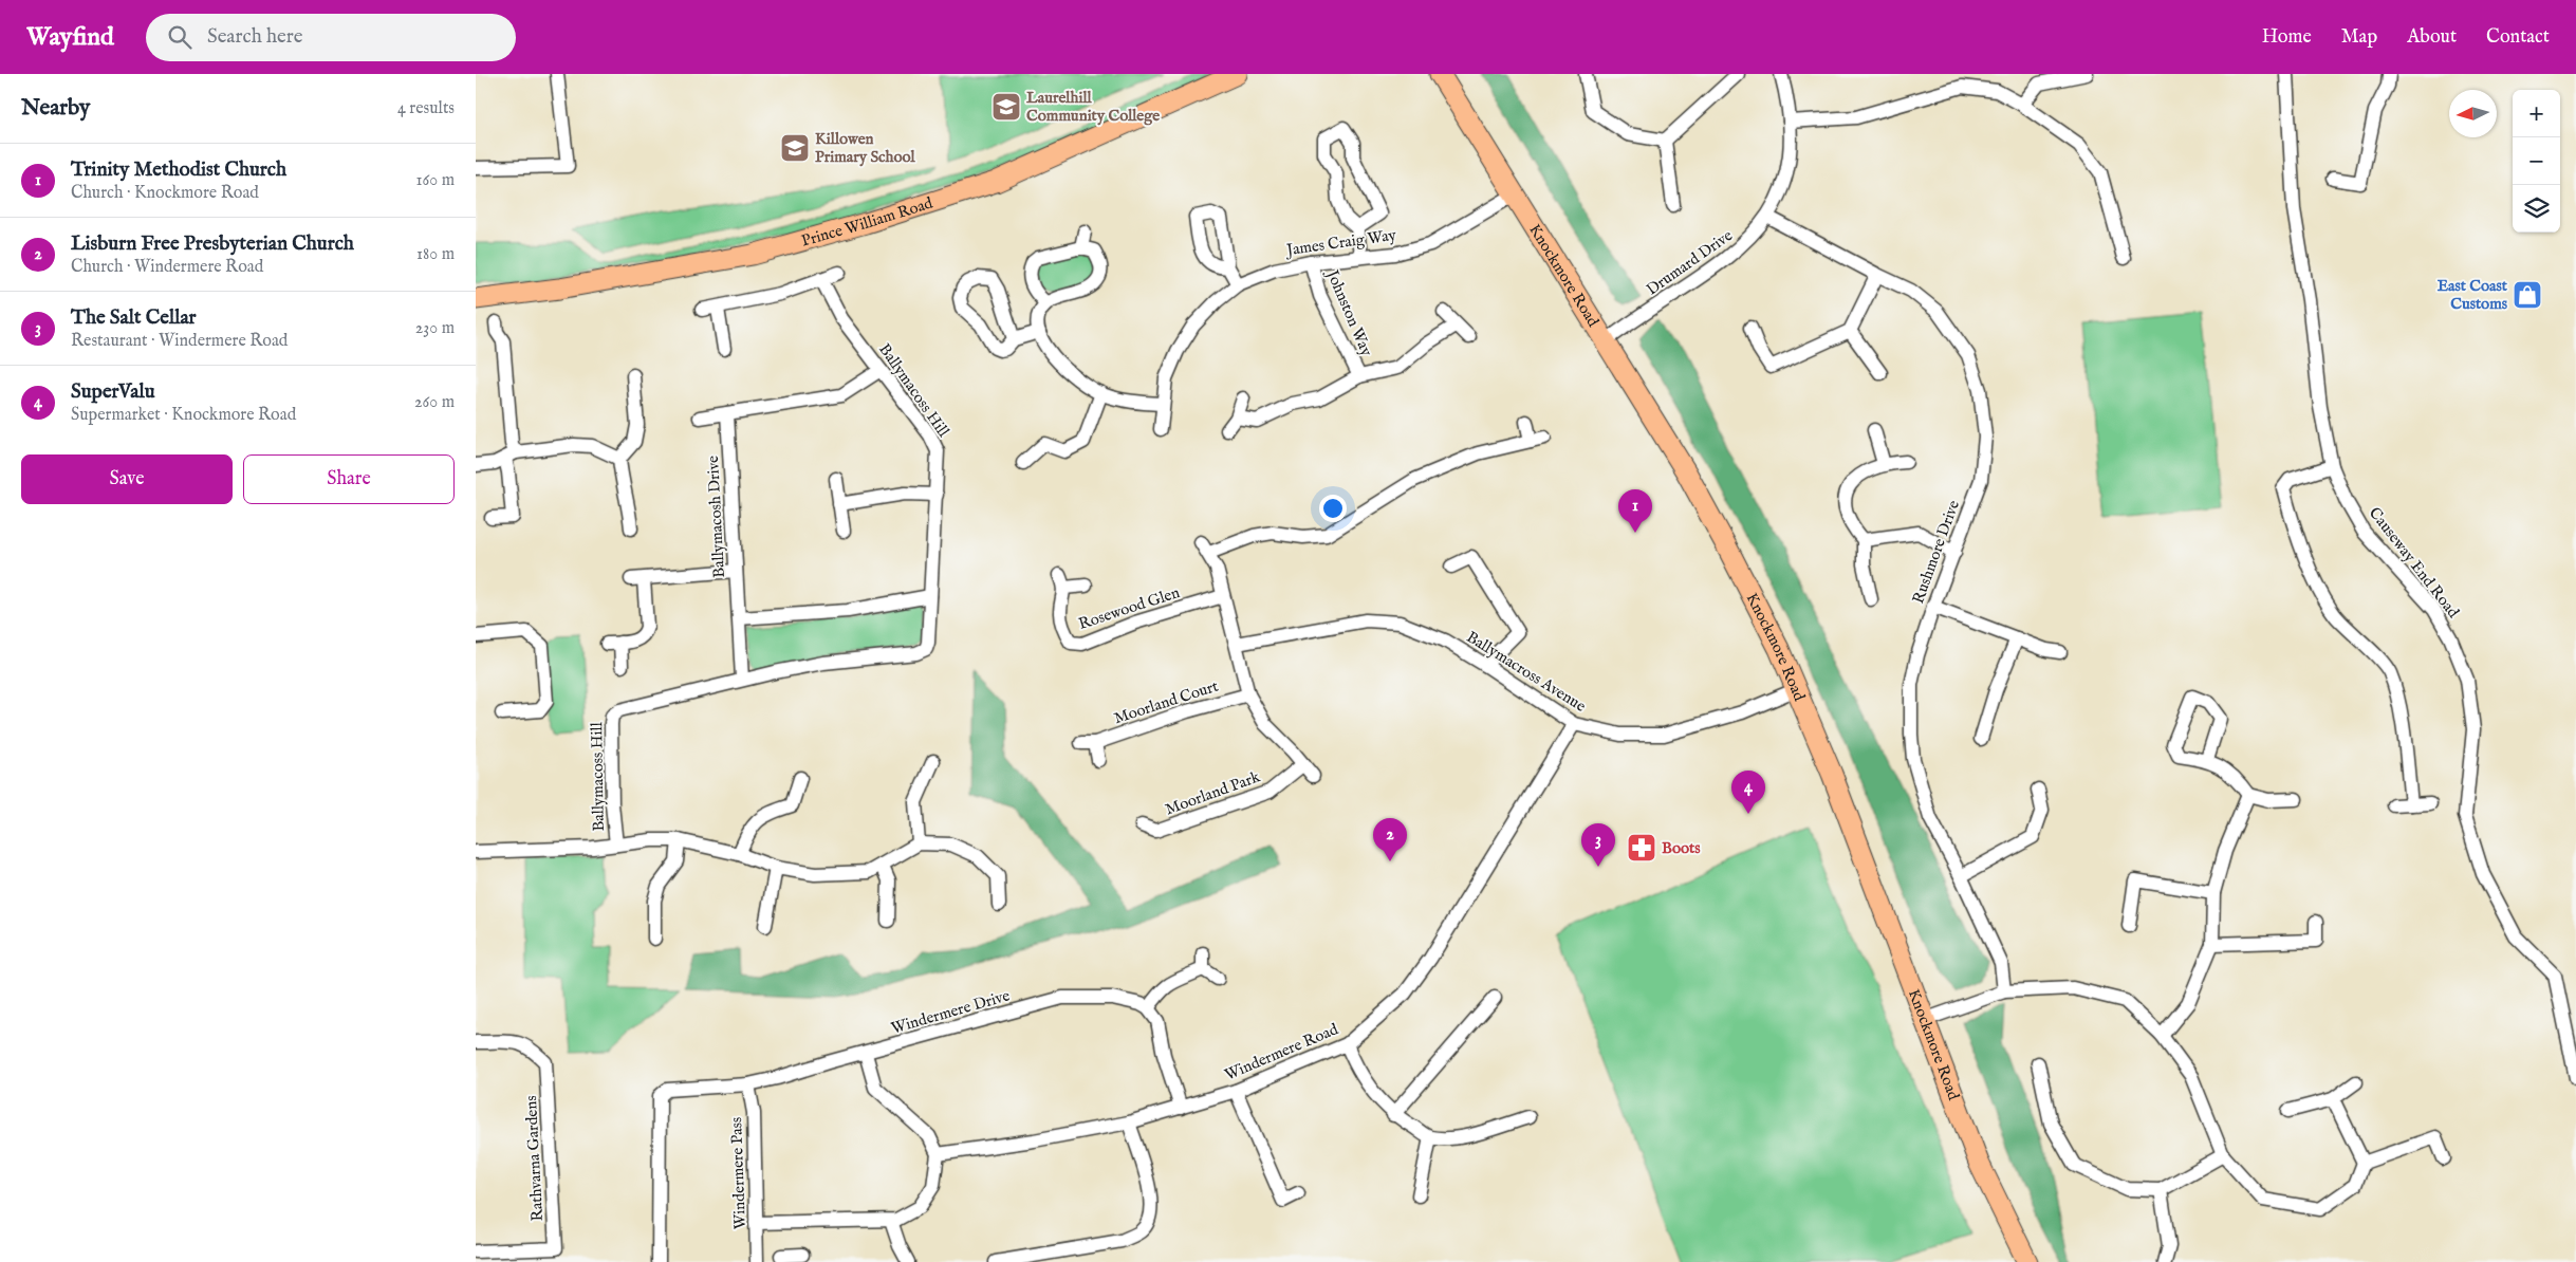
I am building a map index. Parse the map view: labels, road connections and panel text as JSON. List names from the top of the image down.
{
  "streets": {
    "main road": ["Prince William Road", "Knockmore Road"],
    "street": [
      "James Craig Way",
      "Drumard Drive",
      "Johnston Way",
      "Ballymacoss Hill",
      "Ballymacosh Drive",
      "Rushmore Drive",
      "Causeway End Road",
      "Rosewood Glen",
      "Ballymacross Avenue",
      "Moorland Court",
      "Moorland Park",
      "Windermere Drive",
      "Windermere Road",
      "Rathvarna Gardens",
      "Windermere Pass"
    ]
  },
  "crossings": [
    ["James Craig Way", "Knockmore Road"],
    ["James Craig Way", "Johnston Way"],
    ["Drumard Drive", "Knockmore Road"],
    ["Drumard Drive", "Rushmore Drive"],
    ["Knockmore Road", "Ballymacross Avenue"],
    ["Ballymacross Avenue", "Windermere Road"],
    ["Windermere Drive", "Windermere Pass"]
  ],
  "places": {
    "school or university": ["Laurelhill Community College", "Killowen Primary School"],
    "shop": ["East Coast Customs"],
    "pharmacy": ["Boots"]
  },
  "north": "left",
  "page": {
    "header": "Wayfind",
    "search": "Search here",
    "nav": [
      "Home",
      "Map",
      "About",
      "Contact"
    ],
    "heading": ["Nearby", "4 results"],
    "map_buttons": ["+", "−"],
    "list": [
      {
        "mark": "1",
        "name": "Trinity Methodist Church",
        "note": "Church · Knockmore Road",
        "value": "160 m"
      },
      {
        "mark": "2",
        "name": "Lisburn Free Presbyterian Church",
        "note": "Church · Windermere Road",
        "value": "180 m"
      },
      {
        "mark": "3",
        "name": "The Salt Cellar",
        "note": "Restaurant · Windermere Road",
        "value": "230 m"
      },
      {
        "mark": "4",
        "name": "SuperValu",
        "note": "Supermarket · Knockmore Road",
        "value": "260 m"
      }
    ],
    "buttons": ["Save", "Share"],
    "pins": [
      "1",
      "4",
      "2",
      "3"
    ]
  }
}
